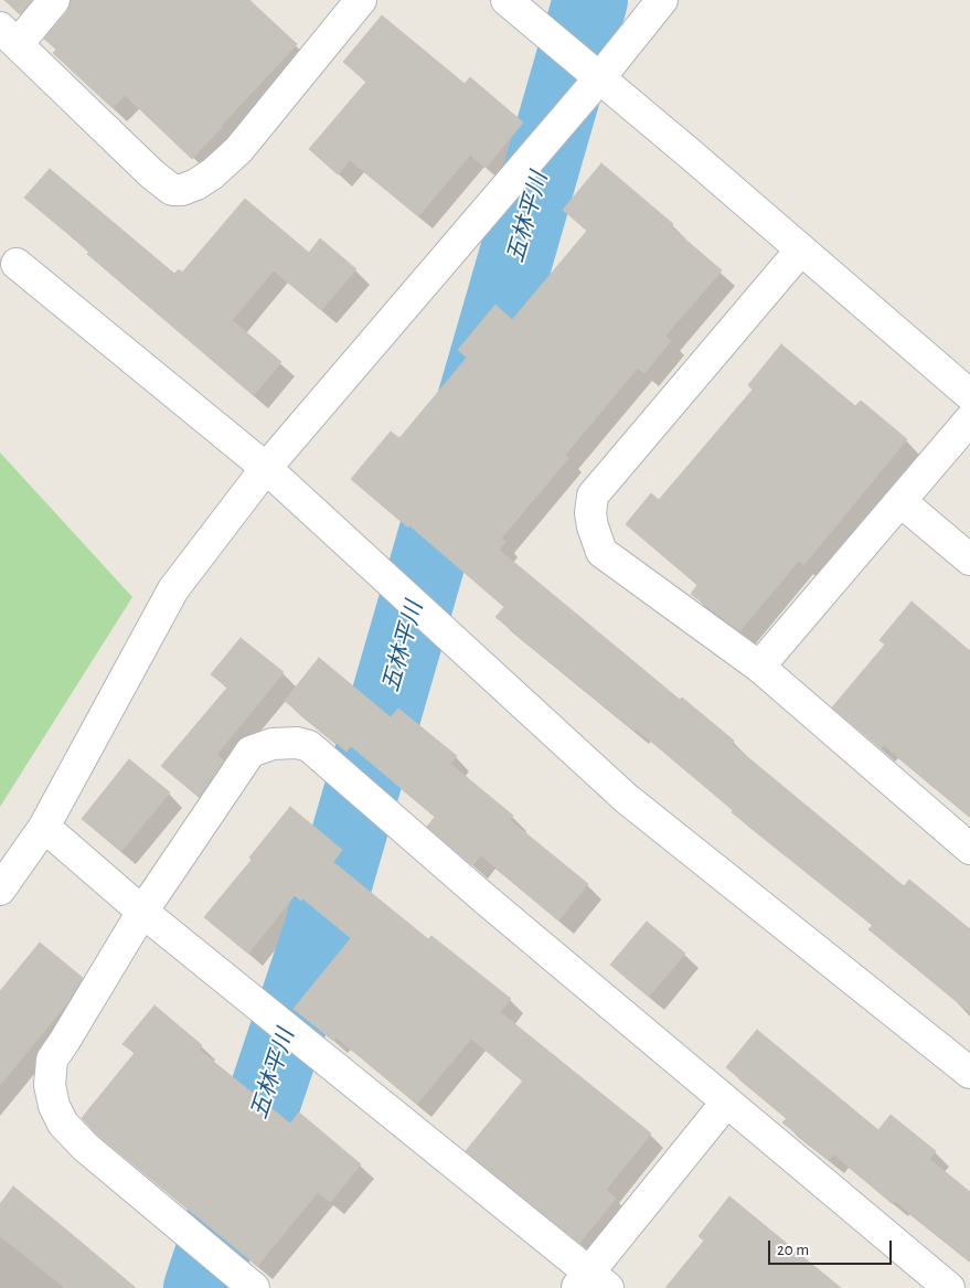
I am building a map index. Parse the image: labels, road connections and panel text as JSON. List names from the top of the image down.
{
  "water": ["五林平川"],
  "scale_bar": "20 m"
}
